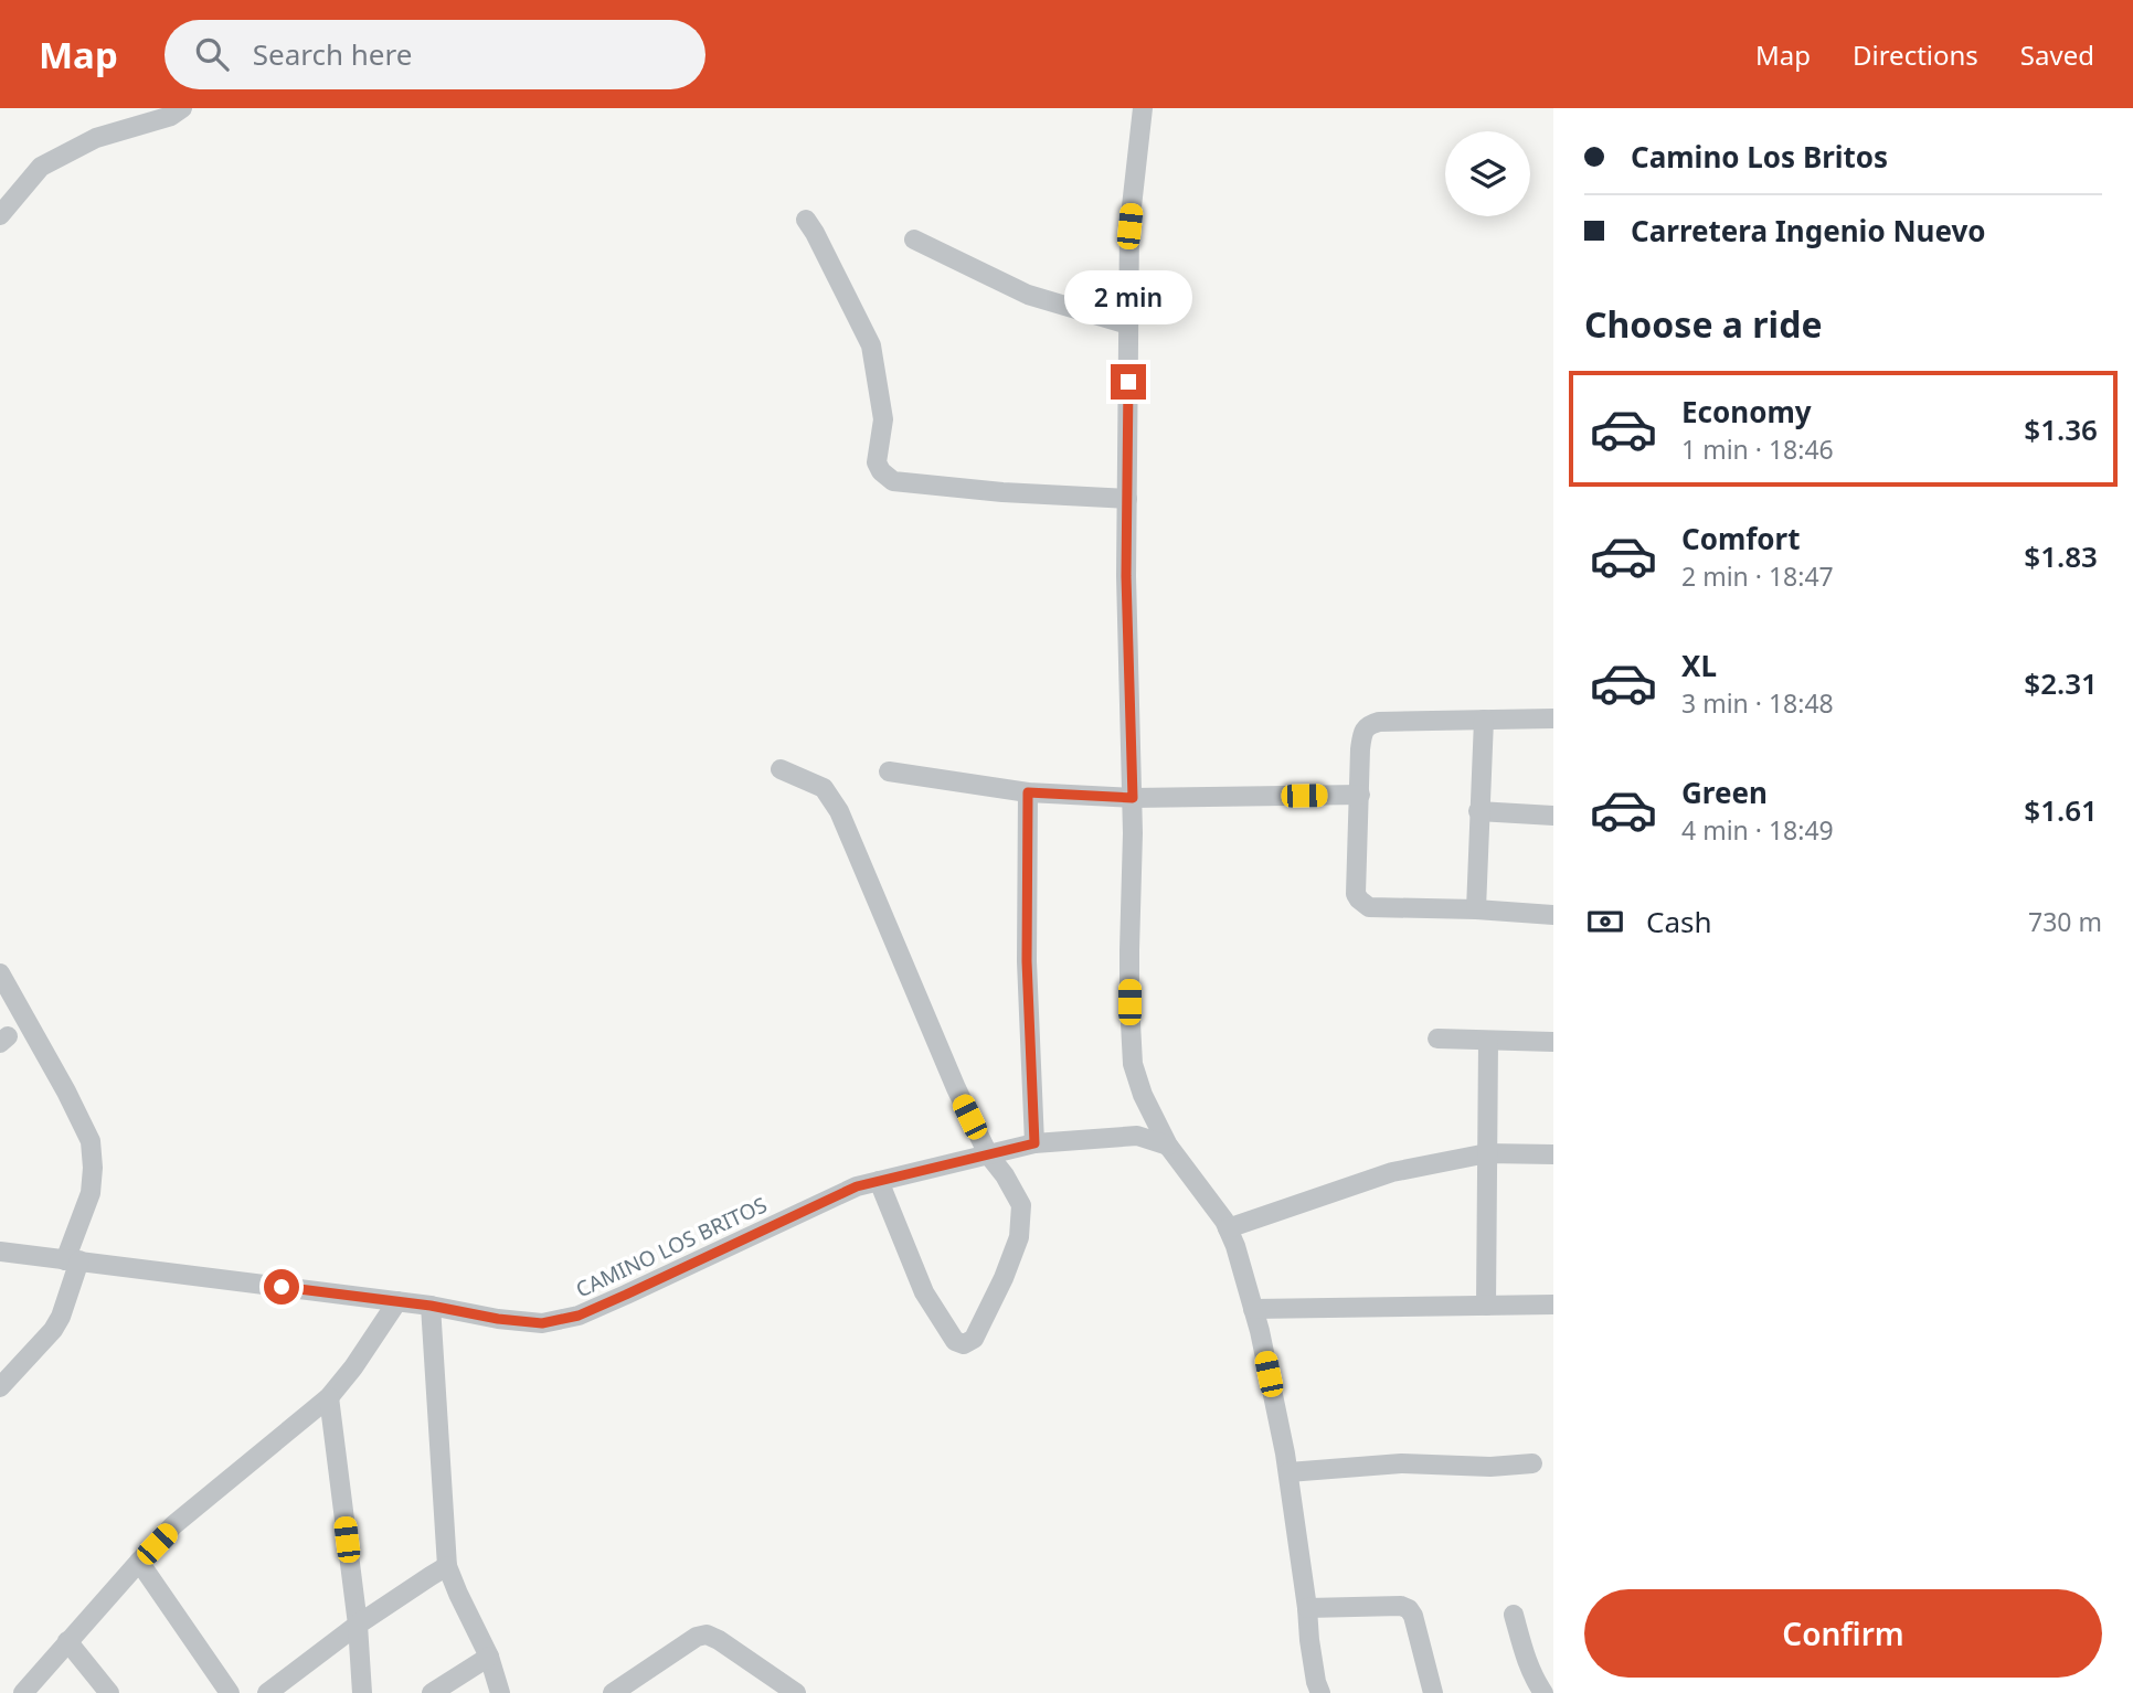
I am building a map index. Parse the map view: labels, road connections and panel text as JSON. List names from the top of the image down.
{
  "streets": {
    "street": ["CAMINO LOS BRITOS"]
  },
  "page": {
    "header": "Map",
    "search": "Search here",
    "nav": ["Map", "Directions", "Saved"],
    "banner": ["Camino Los Britos", "Carretera Ingenio Nuevo"],
    "bubble": "2 min",
    "heading": "Choose a ride",
    "list": [
      {
        "name": "Economy",
        "note": "1 min · 18:46",
        "value": "$1.36"
      },
      {
        "name": "Comfort",
        "note": "2 min · 18:47",
        "value": "$1.83"
      },
      {
        "name": "XL",
        "note": "3 min · 18:48",
        "value": "$2.31"
      },
      {
        "name": "Green",
        "note": "4 min · 18:49",
        "value": "$1.61"
      }
    ],
    "pay": ["Cash", "730 m"],
    "buttons": "Confirm"
  }
}
